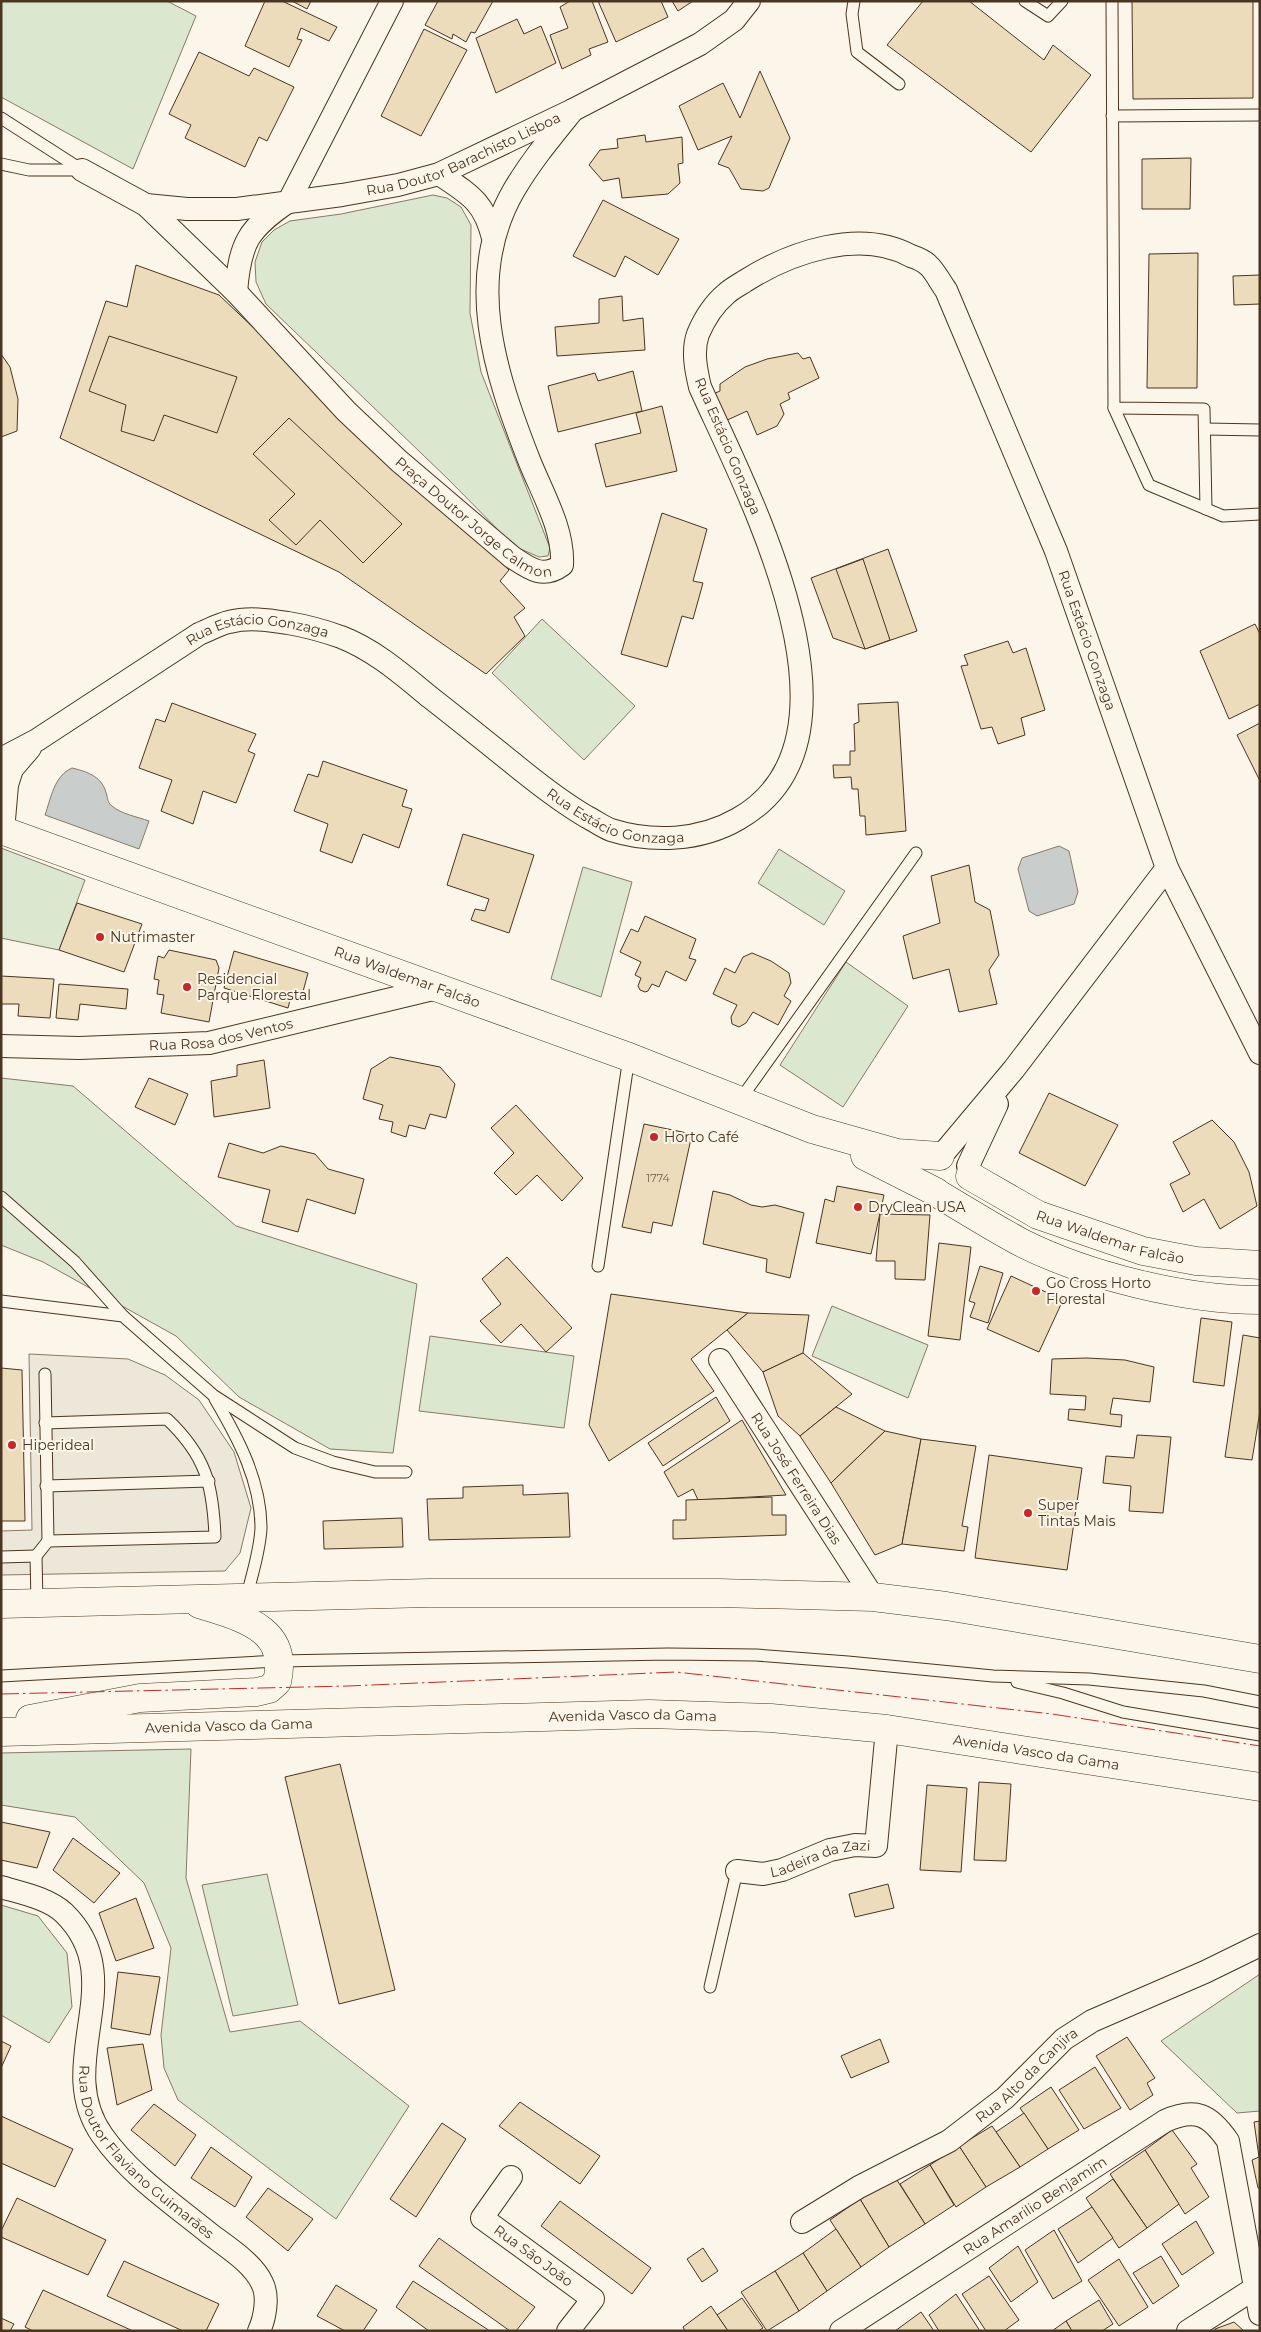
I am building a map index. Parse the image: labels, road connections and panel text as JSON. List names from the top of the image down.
{
  "streets": {
    "main road": ["Rua Waldemar Falcão", "Avenida Vasco da Gama"],
    "street": [
      "Rua Doutor Barachisto Lisboa",
      "Rua Estácio Gonzaga",
      "Praça Doutor Jorge Calmon",
      "Rua Rosa dos Ventos",
      "Rua José Ferreira Dias",
      "Ladeira da Zazi",
      "Rua Alto da Canjira",
      "Rua Doutor Flaviano Guimarães",
      "Rua Amarilio Benjamim",
      "Rua São João"
    ]
  },
  "crossings": [
    ["Rua Doutor Barachisto Lisboa", "Praça Doutor Jorge Calmon"],
    ["Rua Estácio Gonzaga", "Rua Waldemar Falcão"],
    ["Rua Waldemar Falcão", "Rua Rosa dos Ventos"],
    ["Avenida Vasco da Gama", "Ladeira da Zazi"]
  ],
  "places": [
    "Nutrimaster",
    "Residencial Parque Florestal",
    "Horto Café",
    "DryClean USA",
    "Go Cross Horto Florestal",
    "Hiperideal",
    "Super Tintas Mais"
  ],
  "house_numbers": ["1774"]
}
